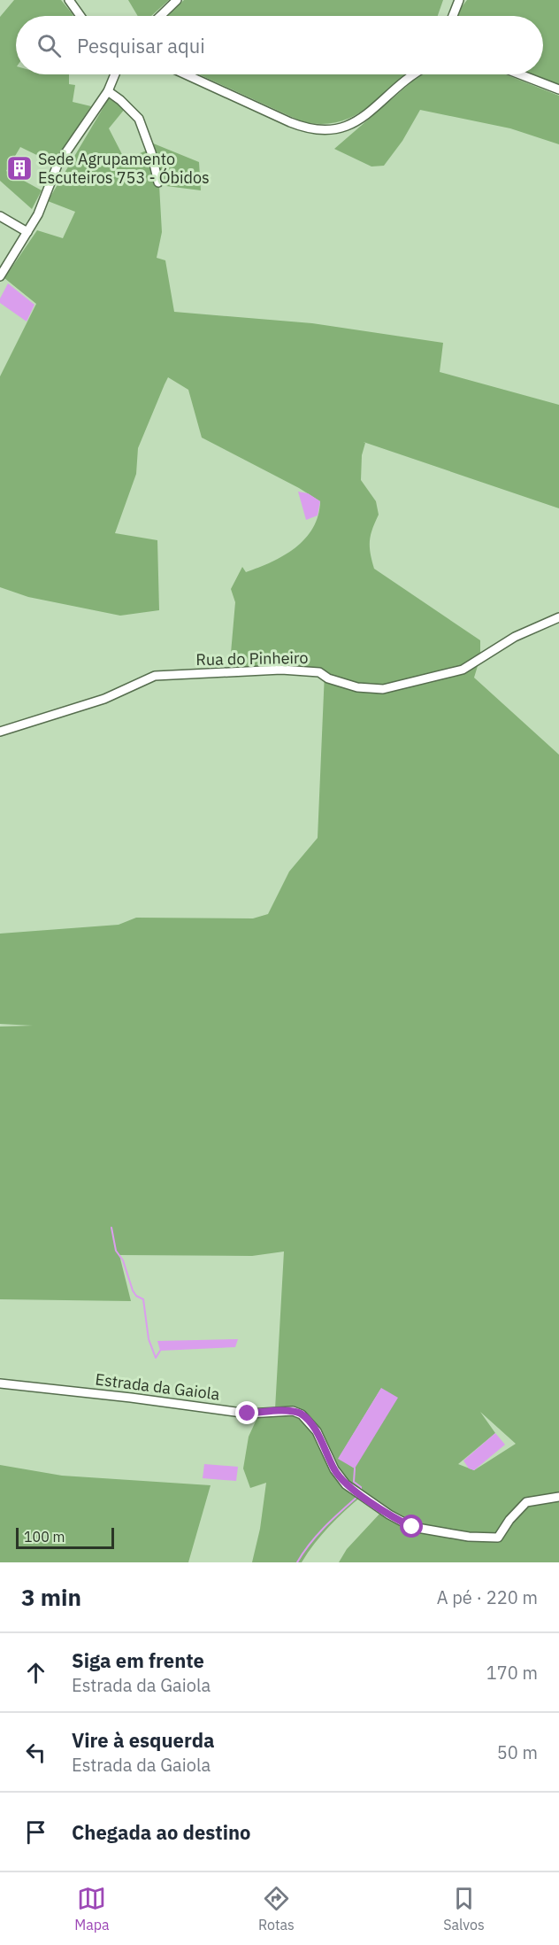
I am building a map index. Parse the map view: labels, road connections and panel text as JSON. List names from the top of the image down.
{
  "streets": {
    "street": ["Rua do Pinheiro", "Estrada da Gaiola"]
  },
  "places": {
    "building": ["Sede Agrupamento Escuteiros 753 - Óbidos"]
  },
  "scale_bar": "100 m",
  "page": {
    "search": "Pesquisar aqui",
    "scale": "100 m",
    "heading": ["3 min", "A pé · 220 m"],
    "list": [
      ["Siga em frente", "Estrada da Gaiola", "170 m"],
      ["Vire à esquerda", "Estrada da Gaiola", "50 m"],
      "Chegada ao destino"
    ],
    "nav": ["Mapa", "Rotas", "Salvos"]
  }
}
